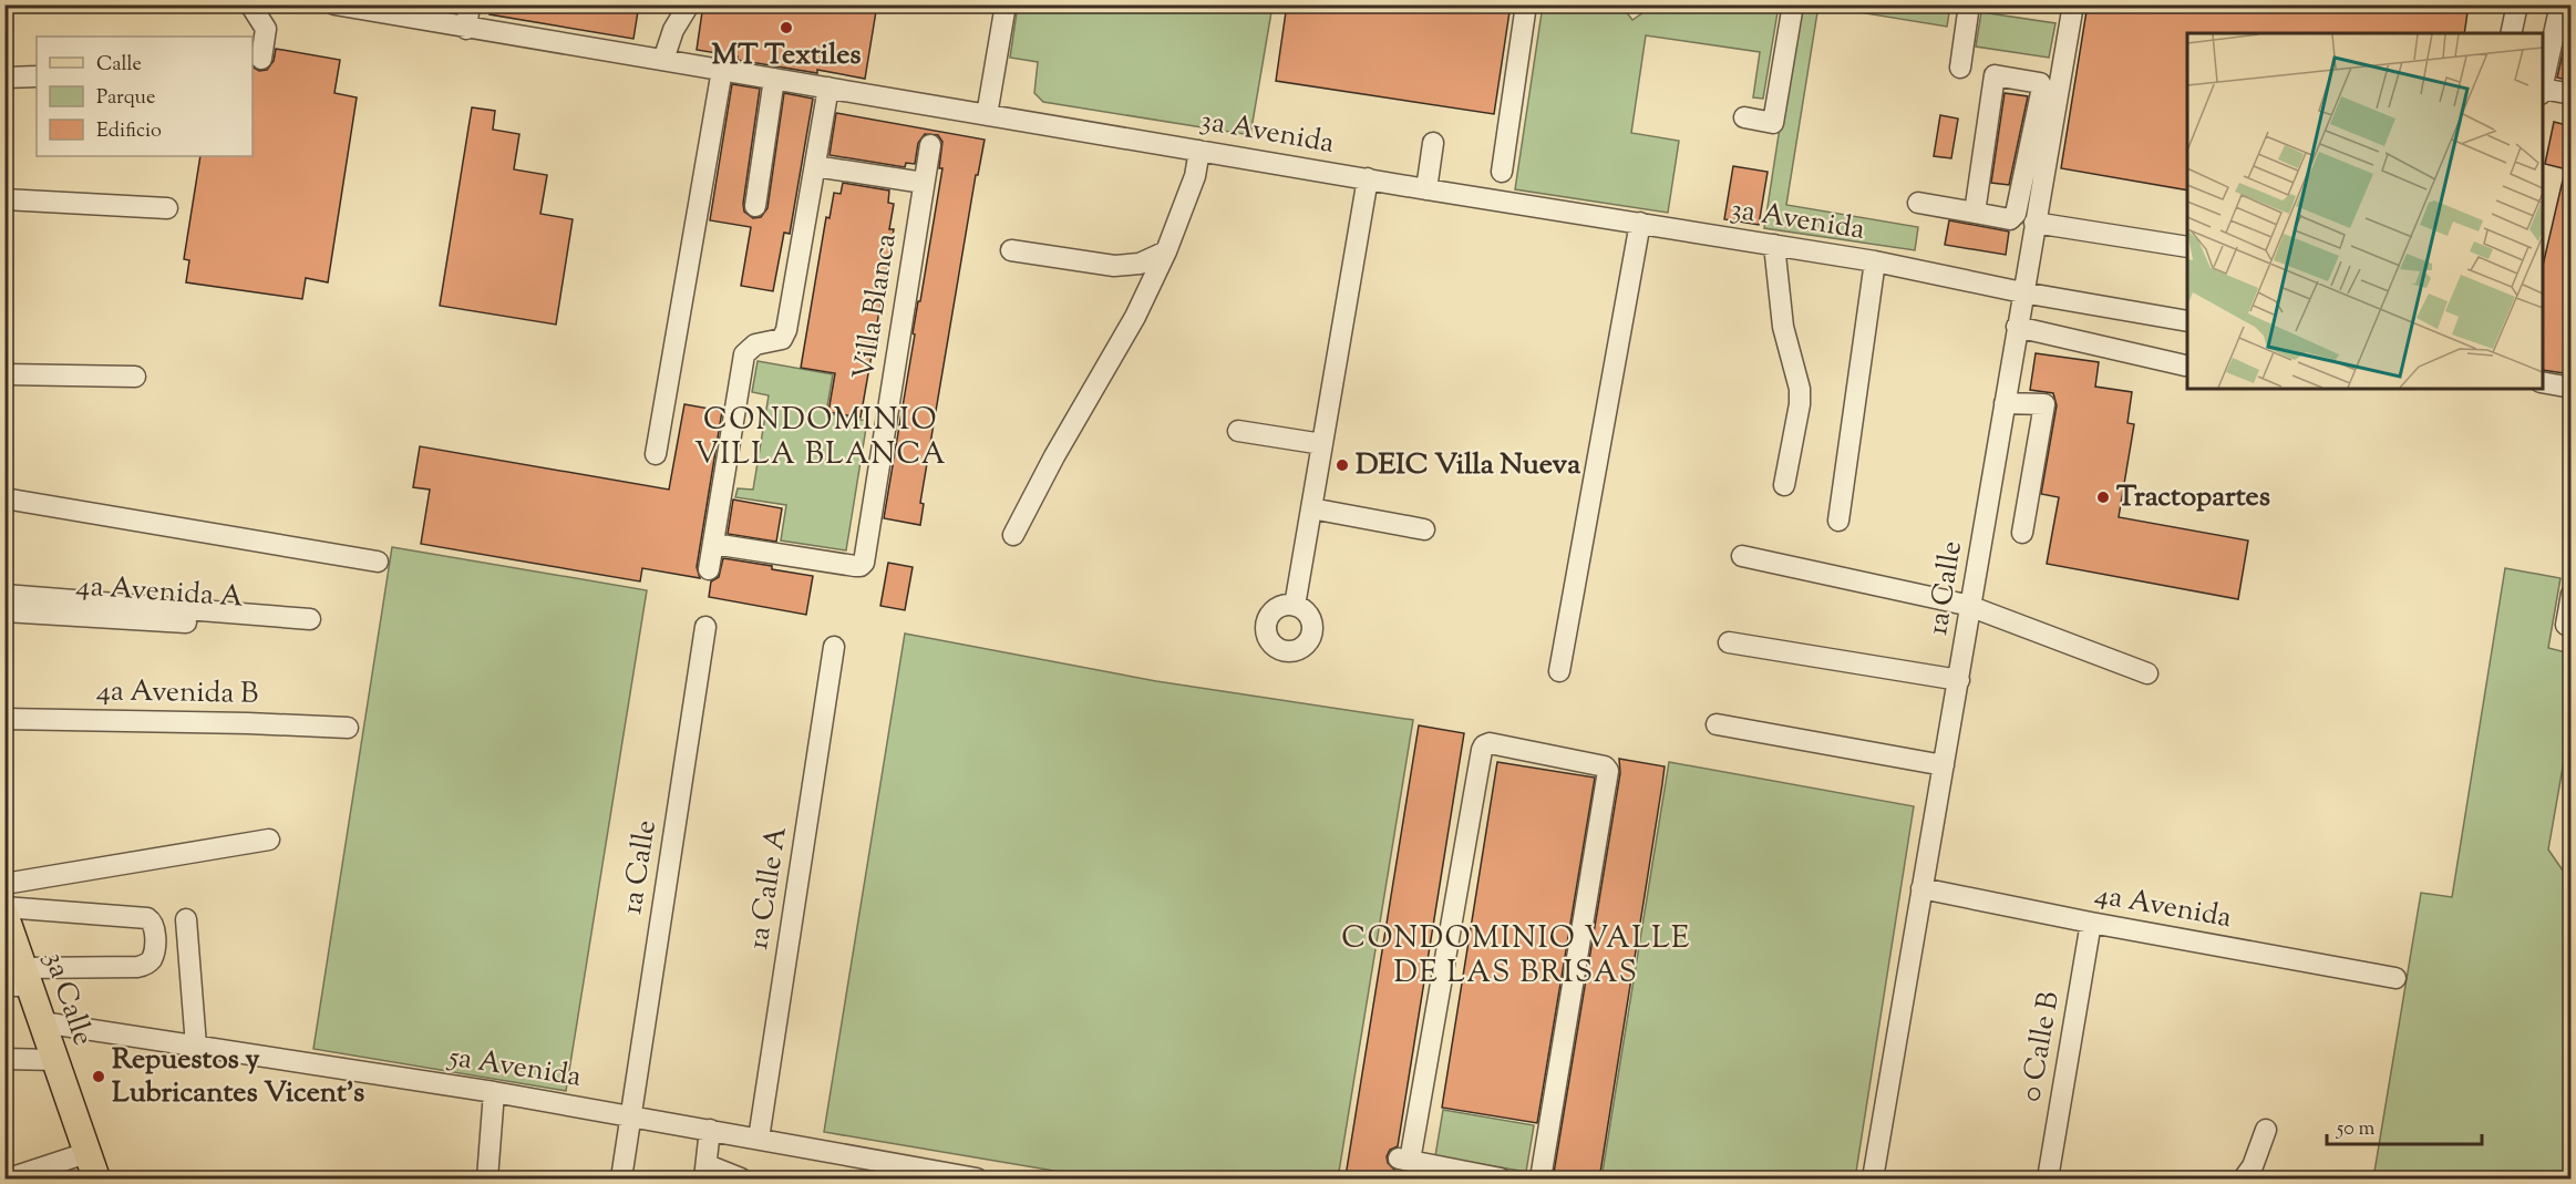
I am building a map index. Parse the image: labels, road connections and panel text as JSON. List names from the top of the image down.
{
  "streets": {
    "main road": ["3a Calle"],
    "street": [
      "3a Avenida",
      "Villa Blanca",
      "1a Calle",
      "4a Avenida A",
      "4a Avenida B",
      "1a Calle A",
      "4a Avenida",
      "0 Calle B",
      "5a Avenida"
    ]
  },
  "crossings": [
    ["3a Avenida", "1a Calle"],
    ["1a Calle", "4a Avenida"],
    ["1a Calle", "5a Avenida"],
    ["1a Calle A", "5a Avenida"],
    ["4a Avenida", "0 Calle B"],
    ["3a Calle", "5a Avenida"]
  ],
  "districts": ["CONDOMINIO VILLA BLANCA", "CONDOMINIO VALLE DE LAS BRISAS"],
  "places": [
    "MT Textiles",
    "DEIC Villa Nueva",
    "Tractopartes",
    "Repuestos y Lubricantes Vicent's"
  ],
  "legend": ["Calle", "Parque", "Edificio"],
  "scale_bar": "50 m"
}
